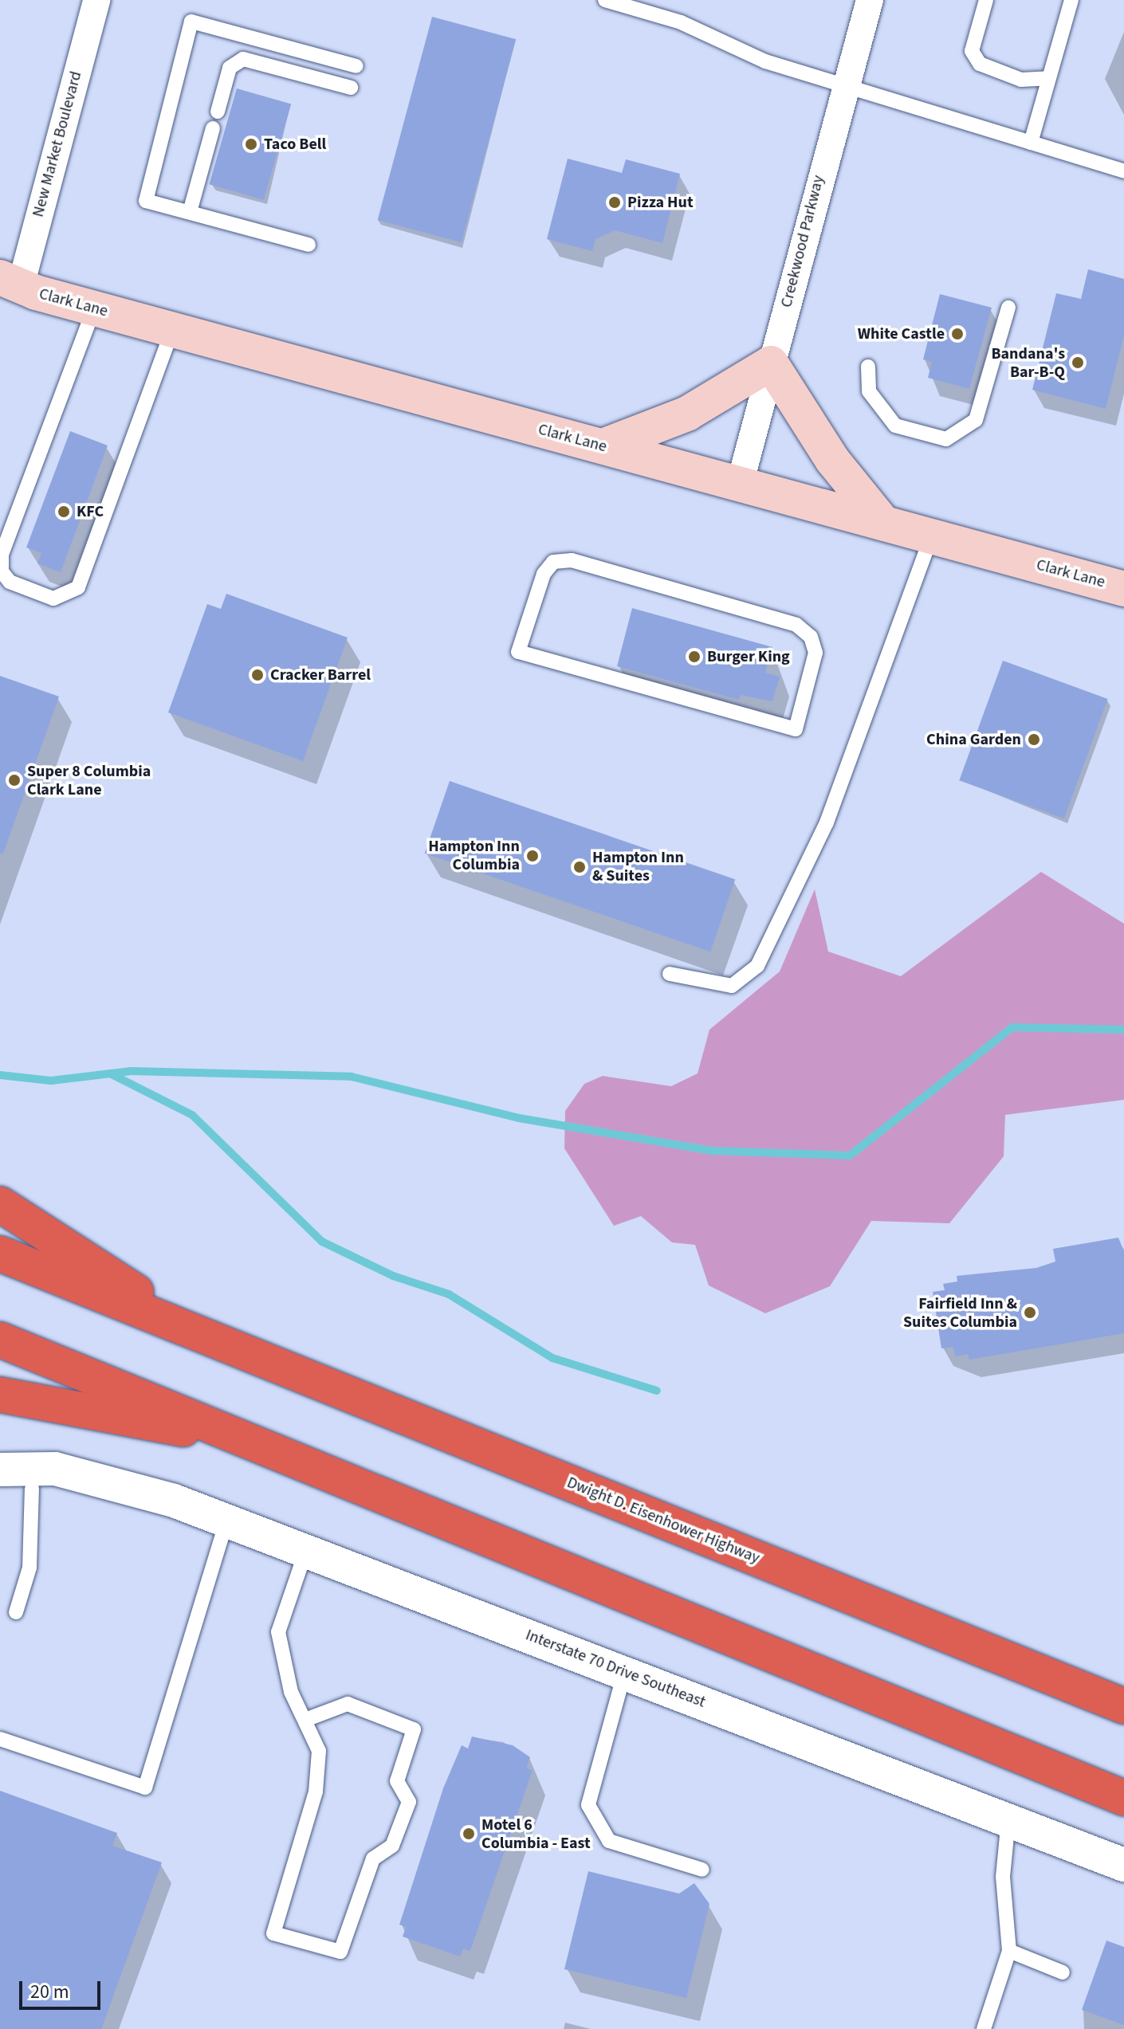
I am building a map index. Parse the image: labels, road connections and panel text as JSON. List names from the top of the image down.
{
  "streets": {
    "highway": ["Dwight D. Eisenhower Highway"],
    "main road": ["Clark Lane"],
    "street": ["New Market Boulevard", "Creekwood Parkway", "Interstate 70 Drive Southeast"]
  },
  "crossings": [
    ["New Market Boulevard", "Clark Lane"],
    ["Creekwood Parkway", "Clark Lane"]
  ],
  "places": [
    "Taco Bell",
    "Pizza Hut",
    "White Castle",
    "Bandana's Bar-B-Q",
    "KFC",
    "Burger King",
    "Cracker Barrel",
    "China Garden",
    "Super 8 Columbia Clark Lane",
    "Hampton Inn Columbia",
    "Hampton Inn & Suites",
    "Fairfield Inn & Suites Columbia",
    "Motel 6 Columbia - East"
  ],
  "scale_bar": "20 m"
}
